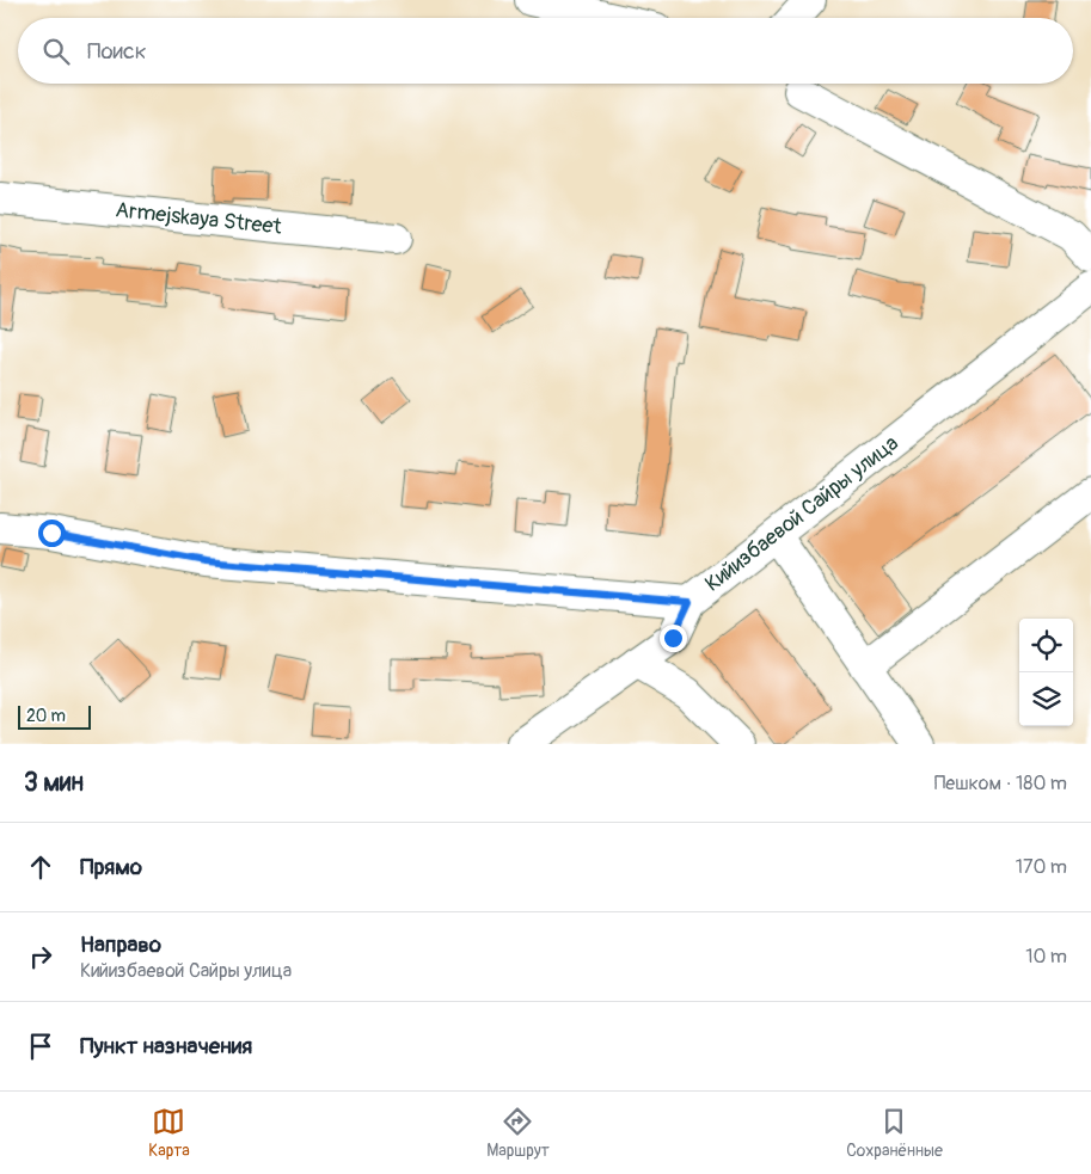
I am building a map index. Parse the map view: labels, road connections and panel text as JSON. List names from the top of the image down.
{
  "streets": {
    "street": ["Armejskaya Street", "Кийизбаевой Сайры улица"]
  },
  "scale_bar": "20 m",
  "page": {
    "search": "Поиск",
    "scale": "20 m",
    "heading": ["3 мин", "Пешком · 180 m"],
    "list": [
      ["Прямо", "170 m"],
      ["Направо", "Кийизбаевой Сайры улица", "10 m"],
      "Пункт назначения"
    ],
    "nav": ["Карта", "Маршрут", "Сохранённые"]
  }
}
